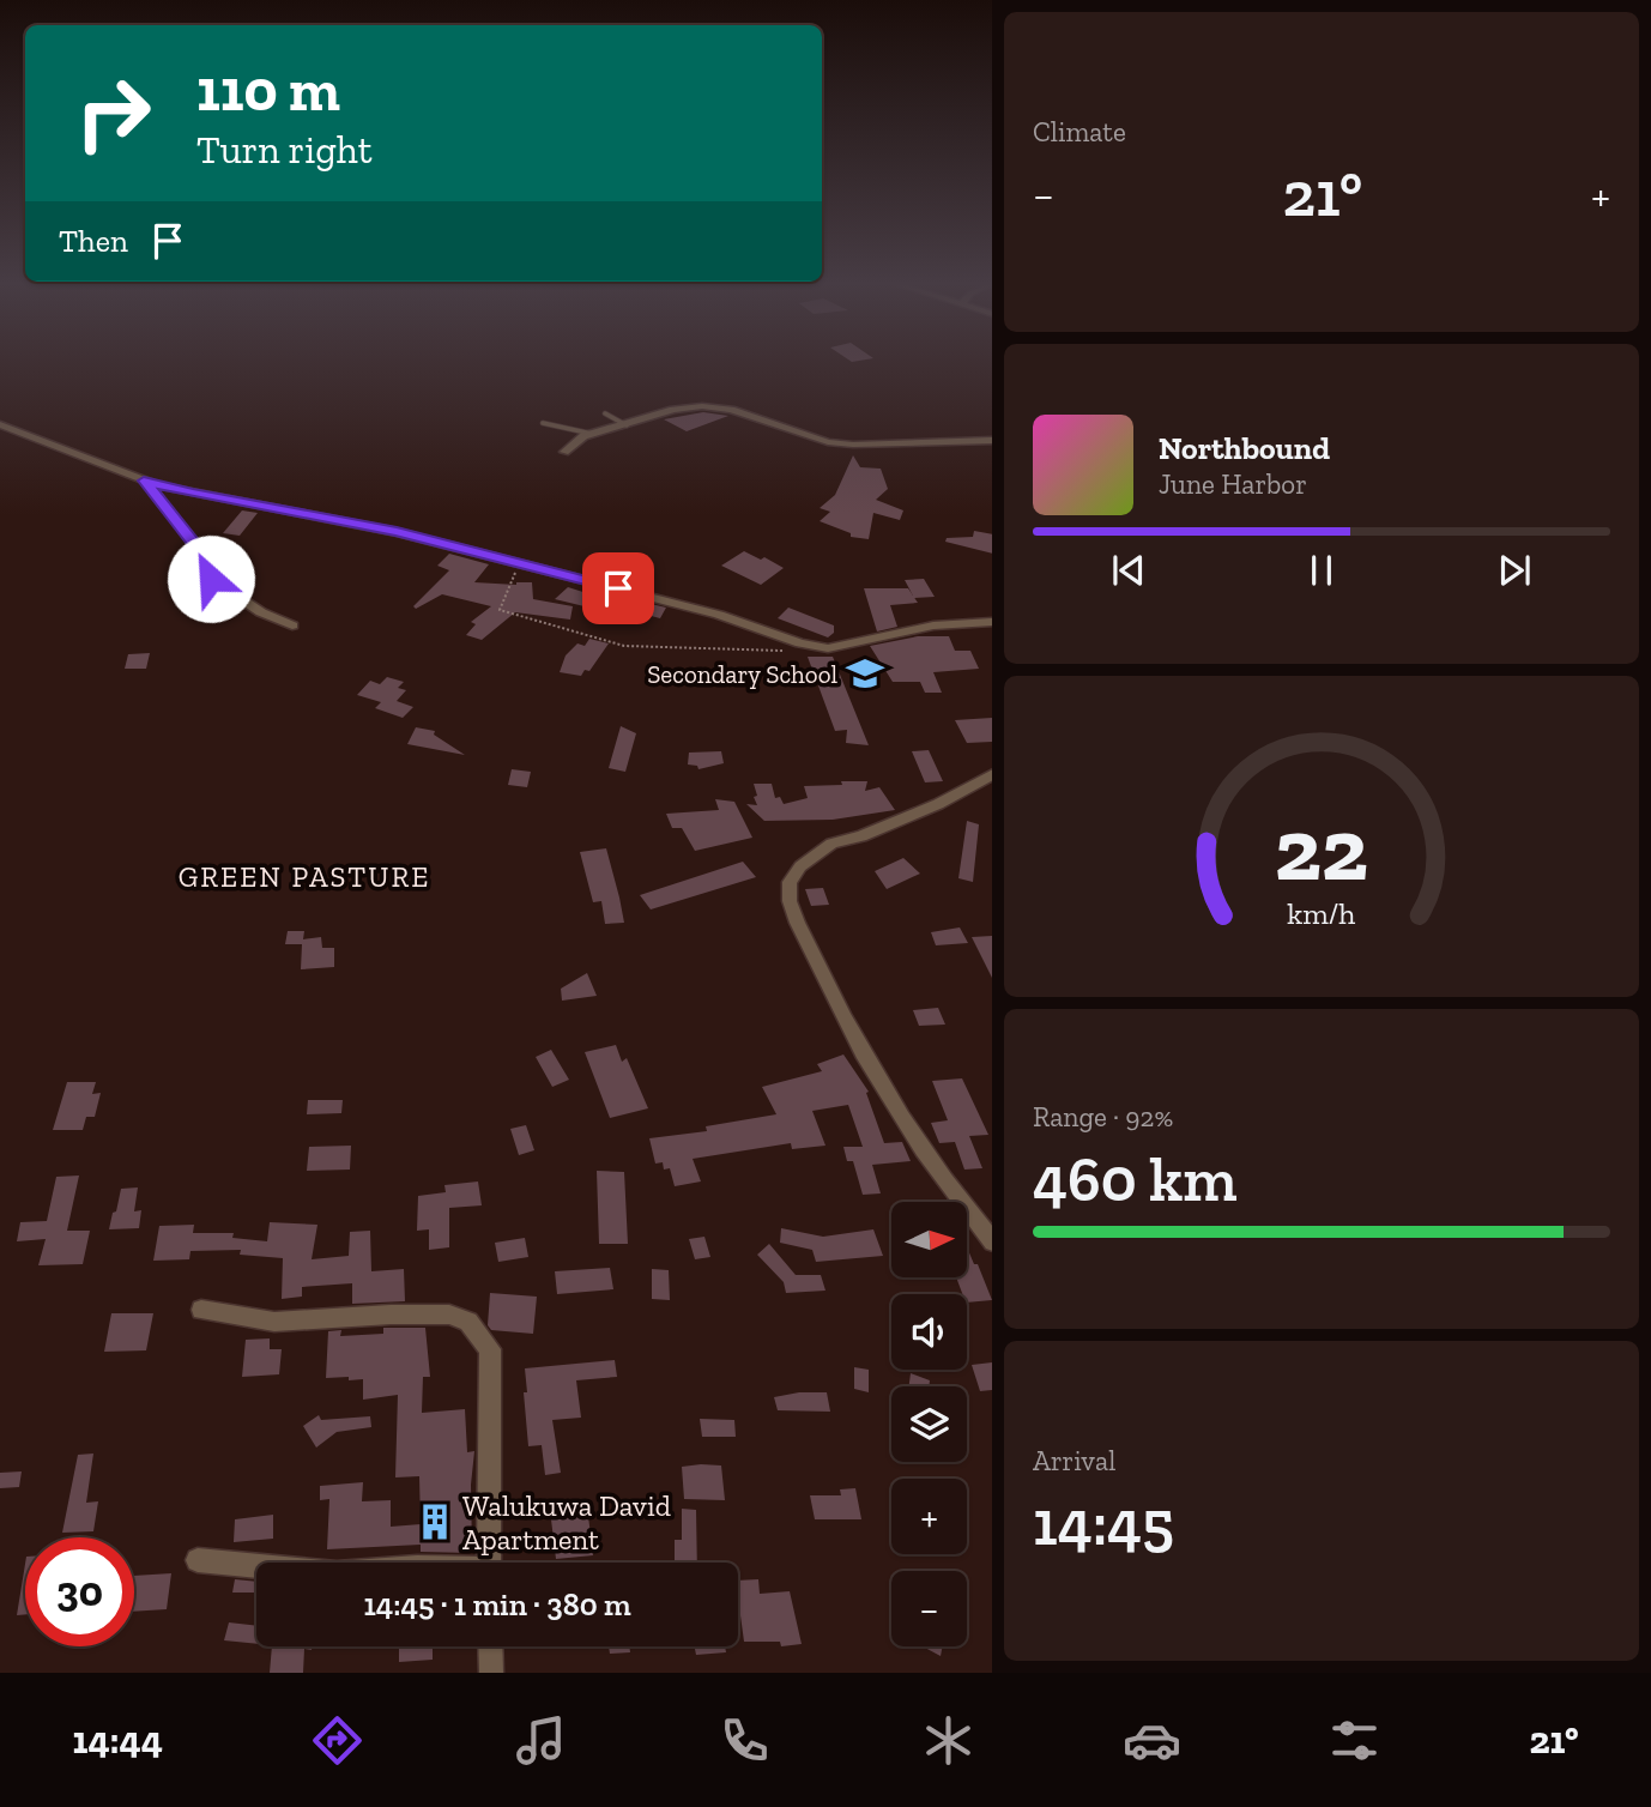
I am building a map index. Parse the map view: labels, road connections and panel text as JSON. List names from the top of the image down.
{
  "districts": ["GREEN PASTURE"],
  "places": {
    "school or university": ["Secondary School"],
    "building": ["Walukuwa David Apartment"]
  },
  "north": "right",
  "page": {
    "tile": [
      "Climate",
      ["Range · 92%", "460 km"],
      ["Arrival", "14:45"]
    ],
    "turn": ["110 m", "Turn right"],
    "heat": ["−", "21°", "+"],
    "then": "Then",
    "song": ["Northbound", "June Harbor"],
    "map_buttons": ["+", "−"],
    "limit": "30",
    "trip": "14:45 · 1 min · 380 m",
    "tabs": ["14:44", "21°"],
    "gauge": ["22", "km/h"]
  }
}
